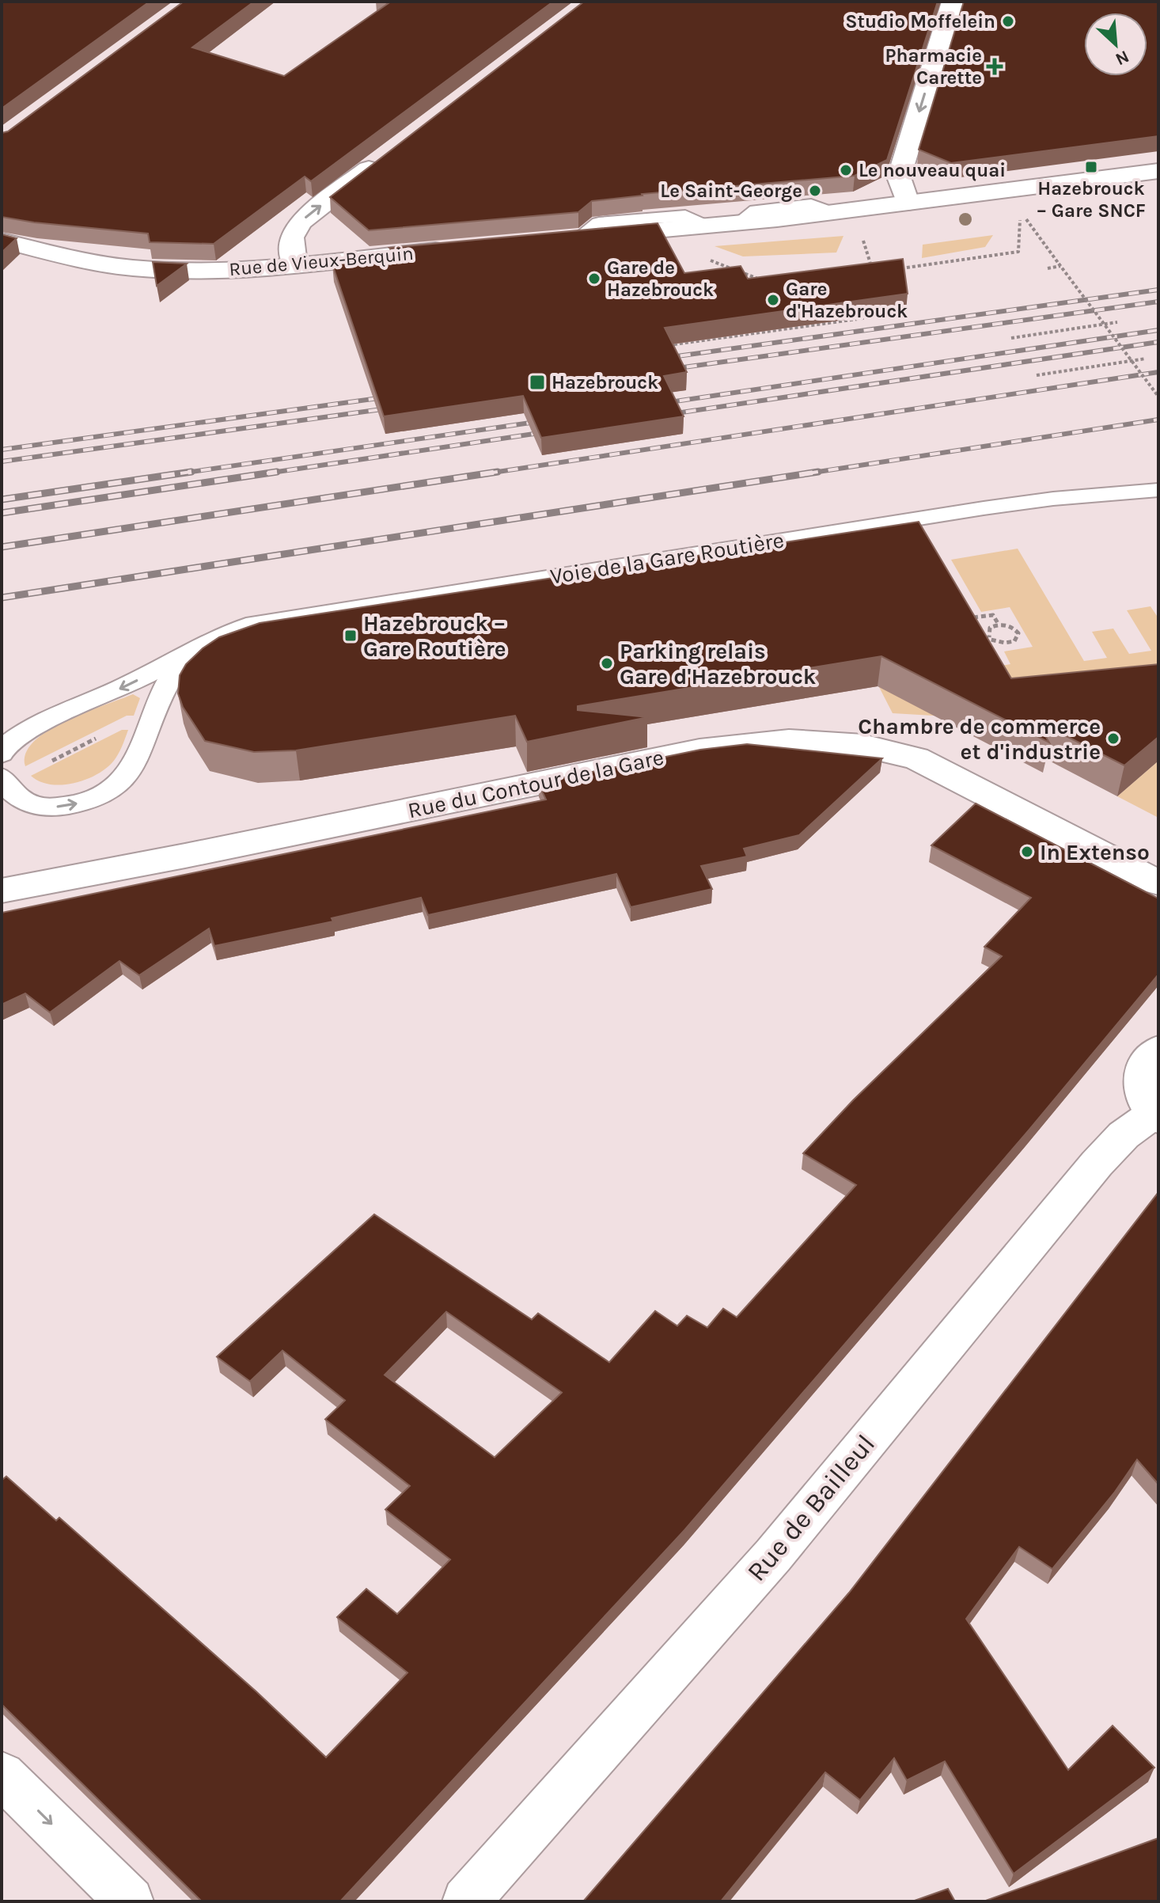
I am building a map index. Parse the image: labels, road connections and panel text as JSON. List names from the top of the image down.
{
  "streets": {
    "street": ["Rue de Vieux-Berquin", "Rue du Contour de la Gare", "Rue de Bailleul"],
    "lane": ["Voie de la Gare Routière"]
  },
  "places": {
    "other": [
      "Studio Moffelein",
      "Le nouveau quai",
      "Le Saint-George",
      "Gare de Hazebrouck",
      "Gare d'Hazebrouck",
      "Parking relais Gare d'Hazebrouck",
      "Chambre de commerce et d'industrie",
      "In Extenso"
    ],
    "health": ["Pharmacie Carette"],
    "transit": ["Hazebrouck – Gare SNCF", "Hazebrouck", "Hazebrouck – Gare Routière"]
  },
  "north": "bottom right"
}
